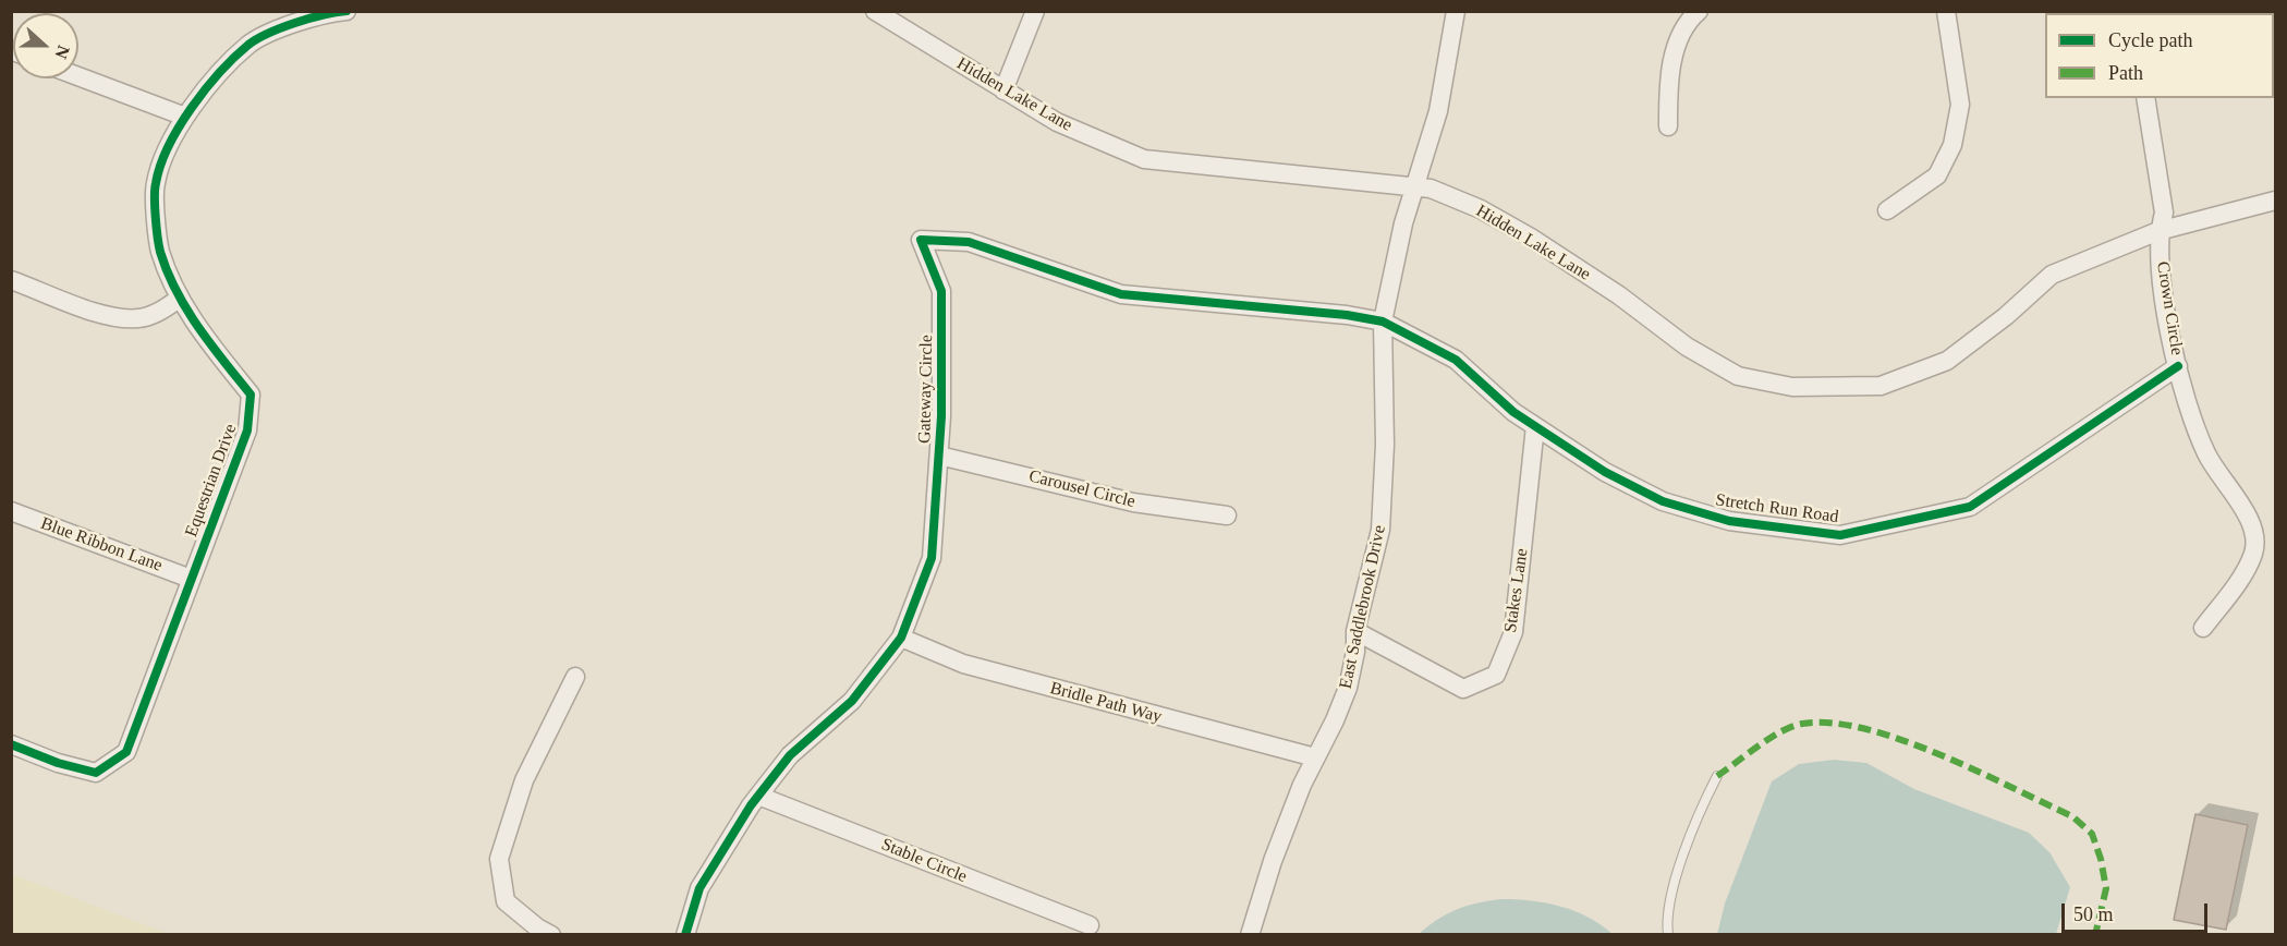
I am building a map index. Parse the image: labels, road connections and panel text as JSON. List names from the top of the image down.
{
  "streets": {
    "street": [
      "Hidden Lake Lane",
      "Crown Circle",
      "Gateway Circle",
      "Equestrian Drive",
      "Carousel Circle",
      "Stretch Run Road",
      "Blue Ribbon Lane",
      "Stakes Lane",
      "East Saddlebrook Drive",
      "Bridle Path Way",
      "Stable Circle"
    ]
  },
  "crossings": [
    ["Hidden Lake Lane", "Crown Circle"],
    ["Hidden Lake Lane", "East Saddlebrook Drive"],
    ["Crown Circle", "Stretch Run Road"],
    ["Gateway Circle", "Carousel Circle"],
    ["Gateway Circle", "Stretch Run Road"],
    ["Gateway Circle", "East Saddlebrook Drive"],
    ["Gateway Circle", "Bridle Path Way"],
    ["Gateway Circle", "Stable Circle"],
    ["Equestrian Drive", "Blue Ribbon Lane"],
    ["Stretch Run Road", "Stakes Lane"],
    ["Stretch Run Road", "East Saddlebrook Drive"],
    ["Stakes Lane", "East Saddlebrook Drive"],
    ["East Saddlebrook Drive", "Bridle Path Way"]
  ],
  "legend": ["Cycle path", "Path"],
  "scale_bar": "50 m",
  "north": "right"
}
